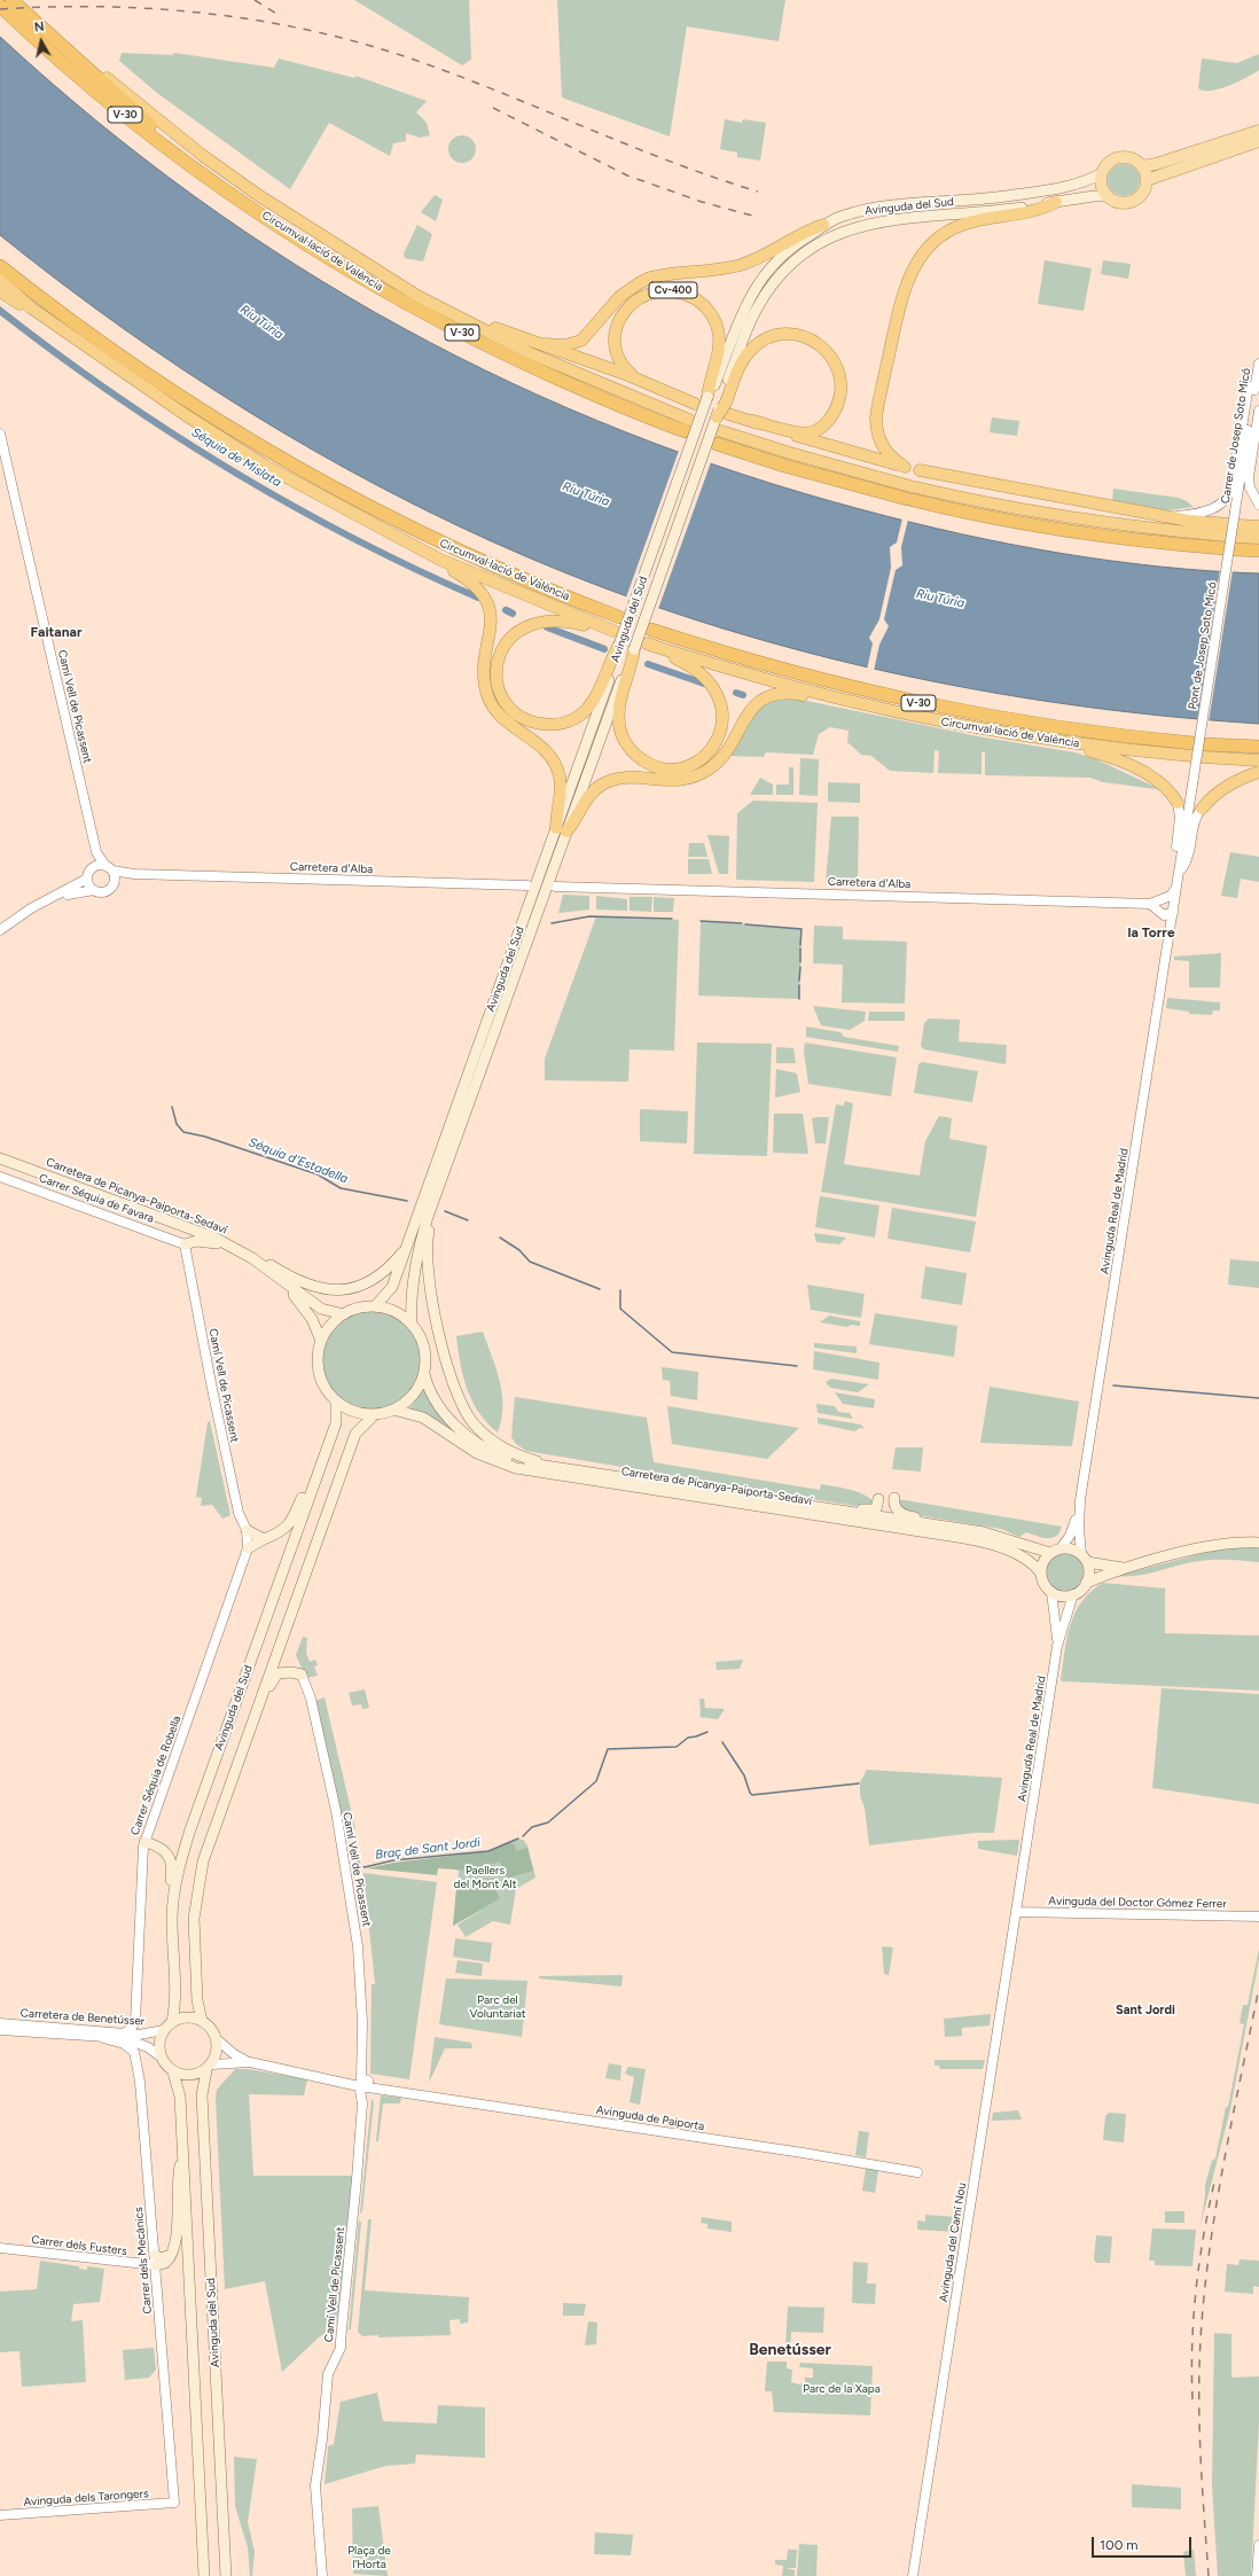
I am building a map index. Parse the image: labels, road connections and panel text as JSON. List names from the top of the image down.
{
  "streets": {
    "highway": ["V-30", "Circumval·lació de València", "Cv-400"],
    "main road": ["Avinguda del Sud", "Carretera de Picanya-Paiporta-Sedaví"],
    "street": [
      "Carrer de Josep Soto Micó",
      "Pont de Josep Soto Micó",
      "Camí Vell de Picassent",
      "Carretera d'Alba",
      "Carrer Séquia de Favara",
      "Avinguda Real de Madrid",
      "Carrer Séquia de Robella",
      "Avinguda del Doctor Gómez Ferrer",
      "Carretera de Benetússer",
      "Avinguda de Paiporta",
      "Avinguda del Camí Nou",
      "Carrer dels Fusters",
      "Carrer dels Mecànics",
      "Avinguda dels Tarongers"
    ]
  },
  "crossings": [
    ["Avinguda del Sud", "Circumval·lació de València"],
    ["Avinguda del Sud", "Cv-400"],
    ["Avinguda del Sud", "Carretera de Picanya-Paiporta-Sedaví"],
    ["Avinguda del Sud", "Carretera de Benetússer"],
    ["Carrer de Josep Soto Micó", "Pont de Josep Soto Micó"],
    ["Pont de Josep Soto Micó", "Avinguda Real de Madrid"],
    ["Camí Vell de Picassent", "Carretera d'Alba"],
    ["Camí Vell de Picassent", "Carrer Séquia de Favara"],
    ["Camí Vell de Picassent", "Carrer Séquia de Robella"],
    ["Camí Vell de Picassent", "Avinguda de Paiporta"],
    ["Carretera d'Alba", "Avinguda Real de Madrid"],
    ["Carretera de Picanya-Paiporta-Sedaví", "Avinguda Real de Madrid"],
    ["Avinguda Real de Madrid", "Avinguda del Doctor Gómez Ferrer"],
    ["Avinguda Real de Madrid", "Avinguda del Camí Nou"],
    ["Carrer Séquia de Robella", "Carretera de Benetússer"],
    ["Avinguda del Doctor Gómez Ferrer", "Avinguda del Camí Nou"],
    ["Carretera de Benetússer", "Carrer dels Mecànics"],
    ["Carrer dels Fusters", "Carrer dels Mecànics"],
    ["Carrer dels Mecànics", "Avinguda dels Tarongers"]
  ],
  "districts": [
    "Faitanar",
    "la Torre",
    "Sant Jordi",
    "Benetússer"
  ],
  "water": [
    "Riu Túria",
    "Séquia de Mislata",
    "Séquia d'Estadella",
    "Braç de Sant Jordi"
  ],
  "parks": [
    "Paellers del Mont Alt",
    "Parc del Voluntariat",
    "Parc de la Xapa",
    "Plaça de l'Horta"
  ],
  "scale_bar": "100 m",
  "north": "top"
}
